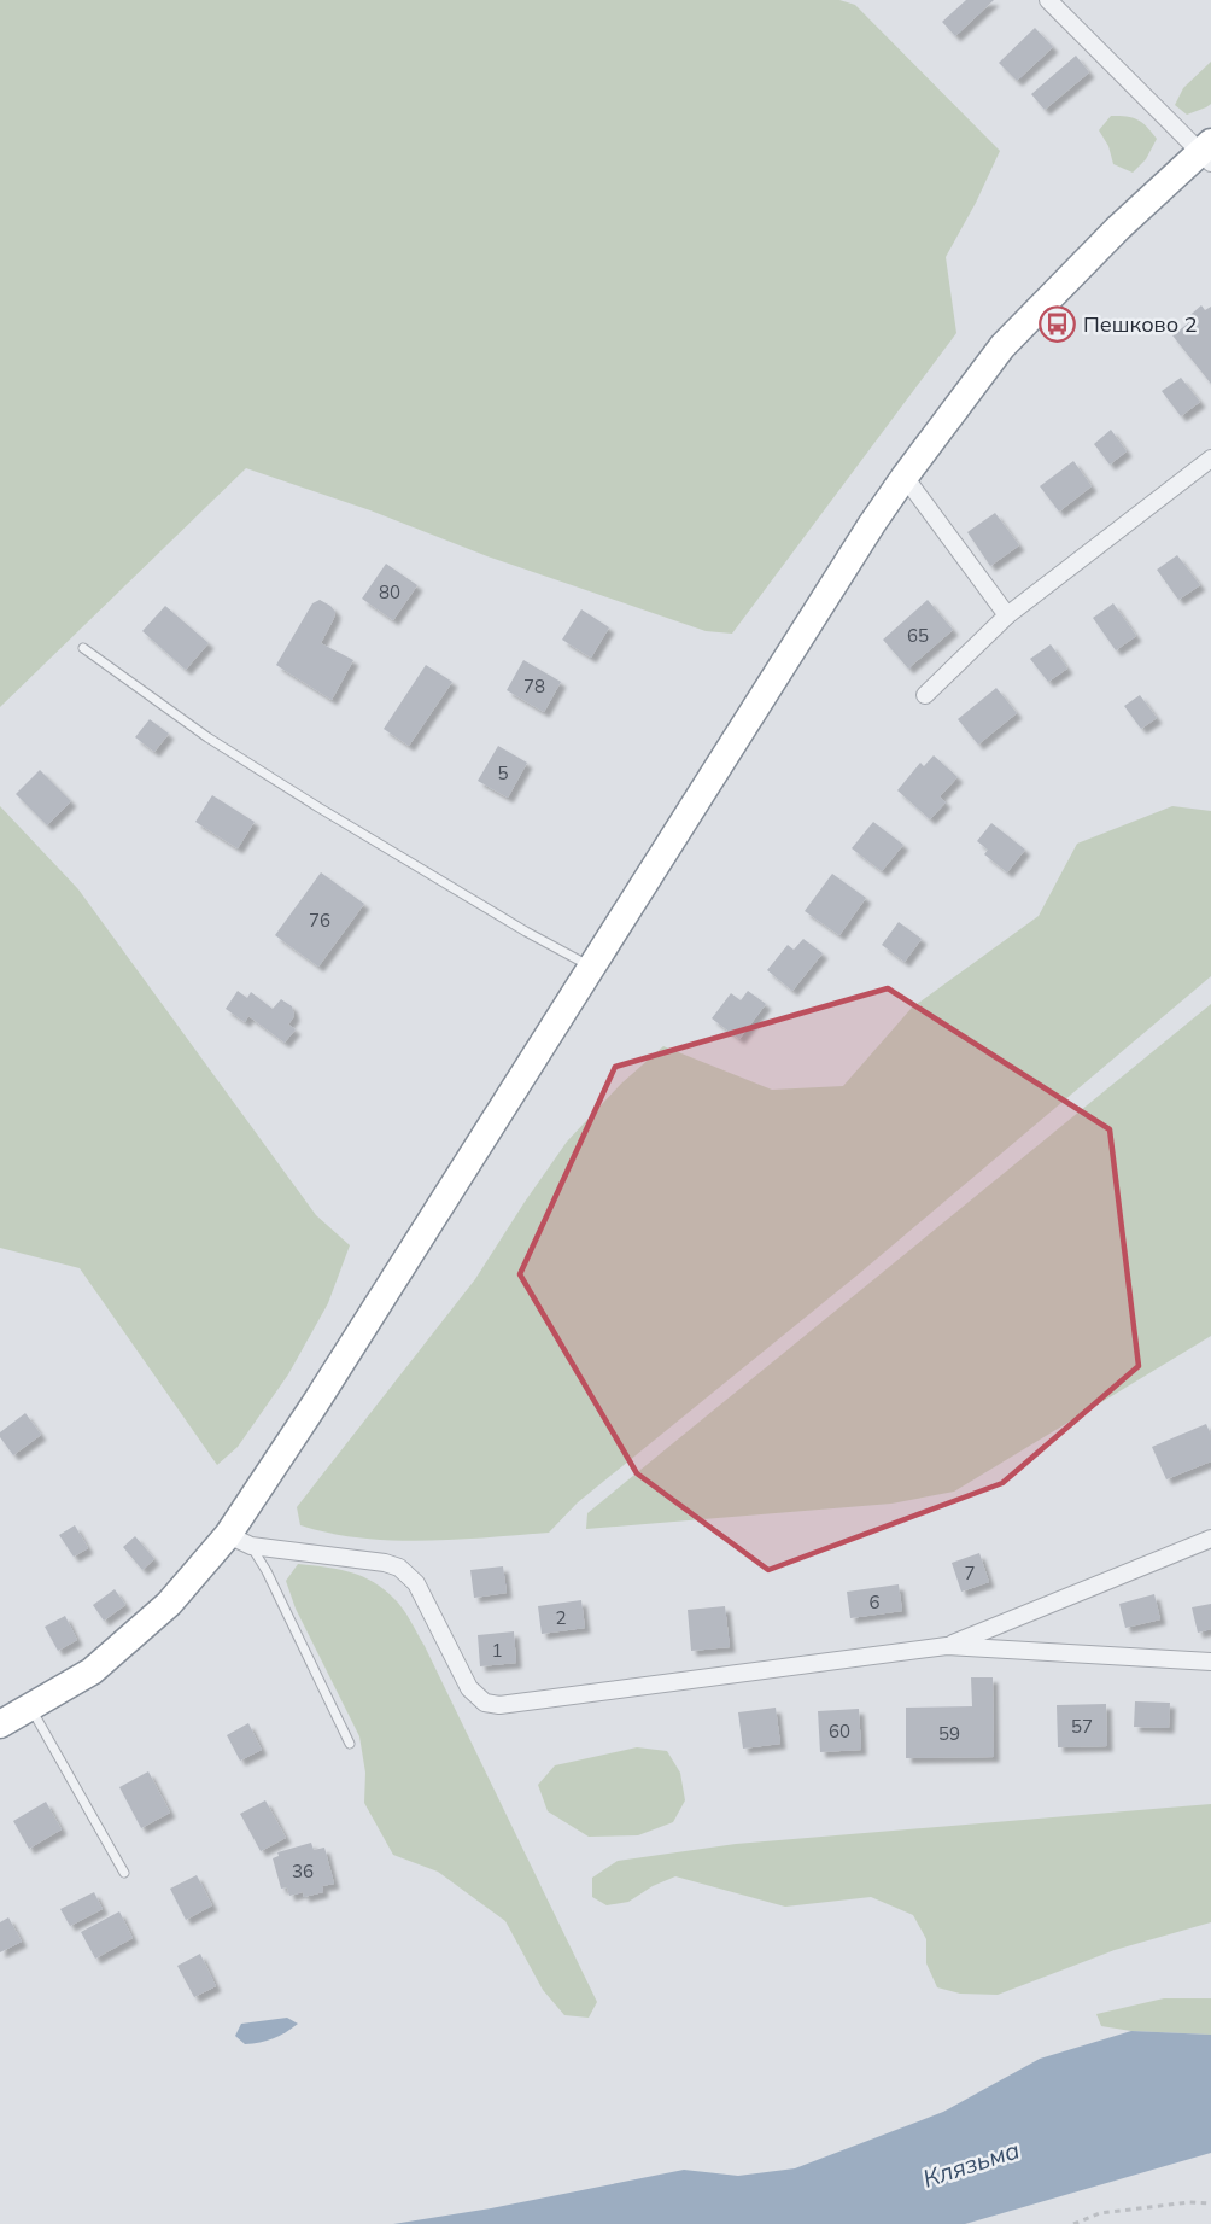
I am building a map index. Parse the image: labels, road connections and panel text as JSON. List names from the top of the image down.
{
  "water": ["Клязьма"],
  "places": {
    "bus stop": ["Пешково 2"]
  },
  "house_numbers": [
    "80",
    "65",
    "78",
    "5",
    "76",
    "7",
    "6",
    "2",
    "1",
    "57",
    "60",
    "59",
    "36"
  ]
}
